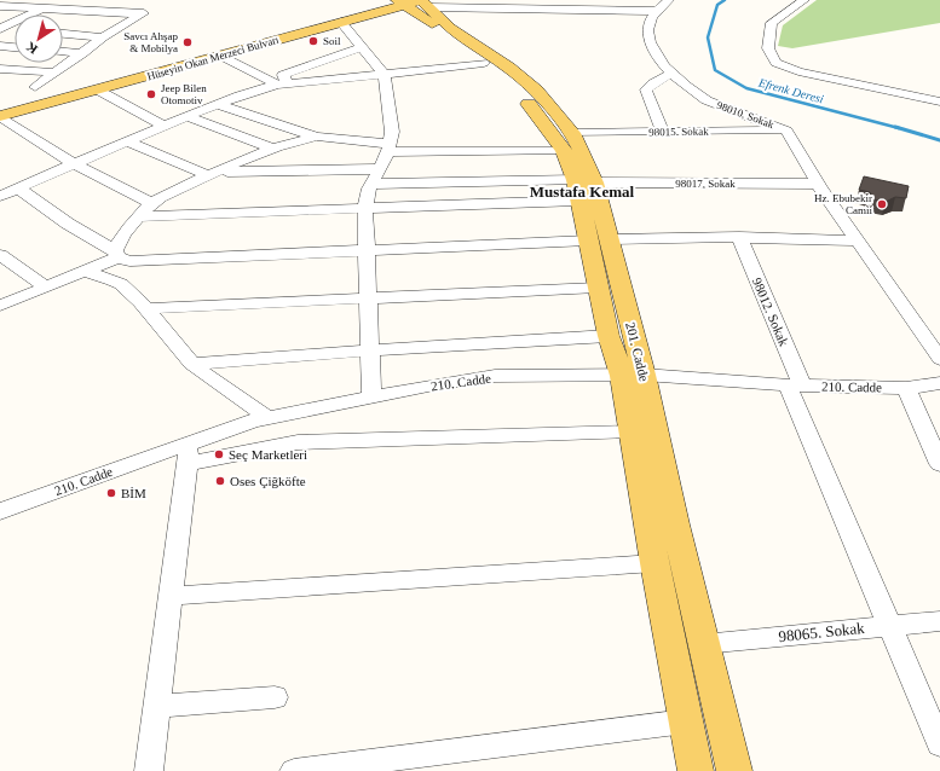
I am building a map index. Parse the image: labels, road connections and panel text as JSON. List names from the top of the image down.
{
  "streets": {
    "main road": ["Hüseyin Okan Merzeci Bulvarı", "201. Cadde"],
    "street": [
      "98010. Sokak",
      "98015. Sokak",
      "98017. Sokak",
      "98012. Sokak",
      "210. Cadde",
      "98065. Sokak"
    ]
  },
  "crossings": [
    ["Hüseyin Okan Merzeci Bulvarı", "201. Cadde"],
    ["98010. Sokak", "98015. Sokak"],
    ["98010. Sokak", "98017. Sokak"],
    ["98015. Sokak", "201. Cadde"],
    ["98017. Sokak", "201. Cadde"],
    ["98012. Sokak", "210. Cadde"],
    ["98012. Sokak", "98065. Sokak"],
    ["201. Cadde", "210. Cadde"],
    ["201. Cadde", "98065. Sokak"]
  ],
  "districts": ["Mustafa Kemal"],
  "water": ["Efrenk Deresi"],
  "places": [
    "Soil",
    "Savcı Ahşap & Mobilya",
    "Jeep Bilen Otomotiv",
    "Hz. Ebubekir Camii",
    "Seç Marketleri",
    "Oses Çiğköfte",
    "BİM"
  ],
  "north": "bottom left"
}
